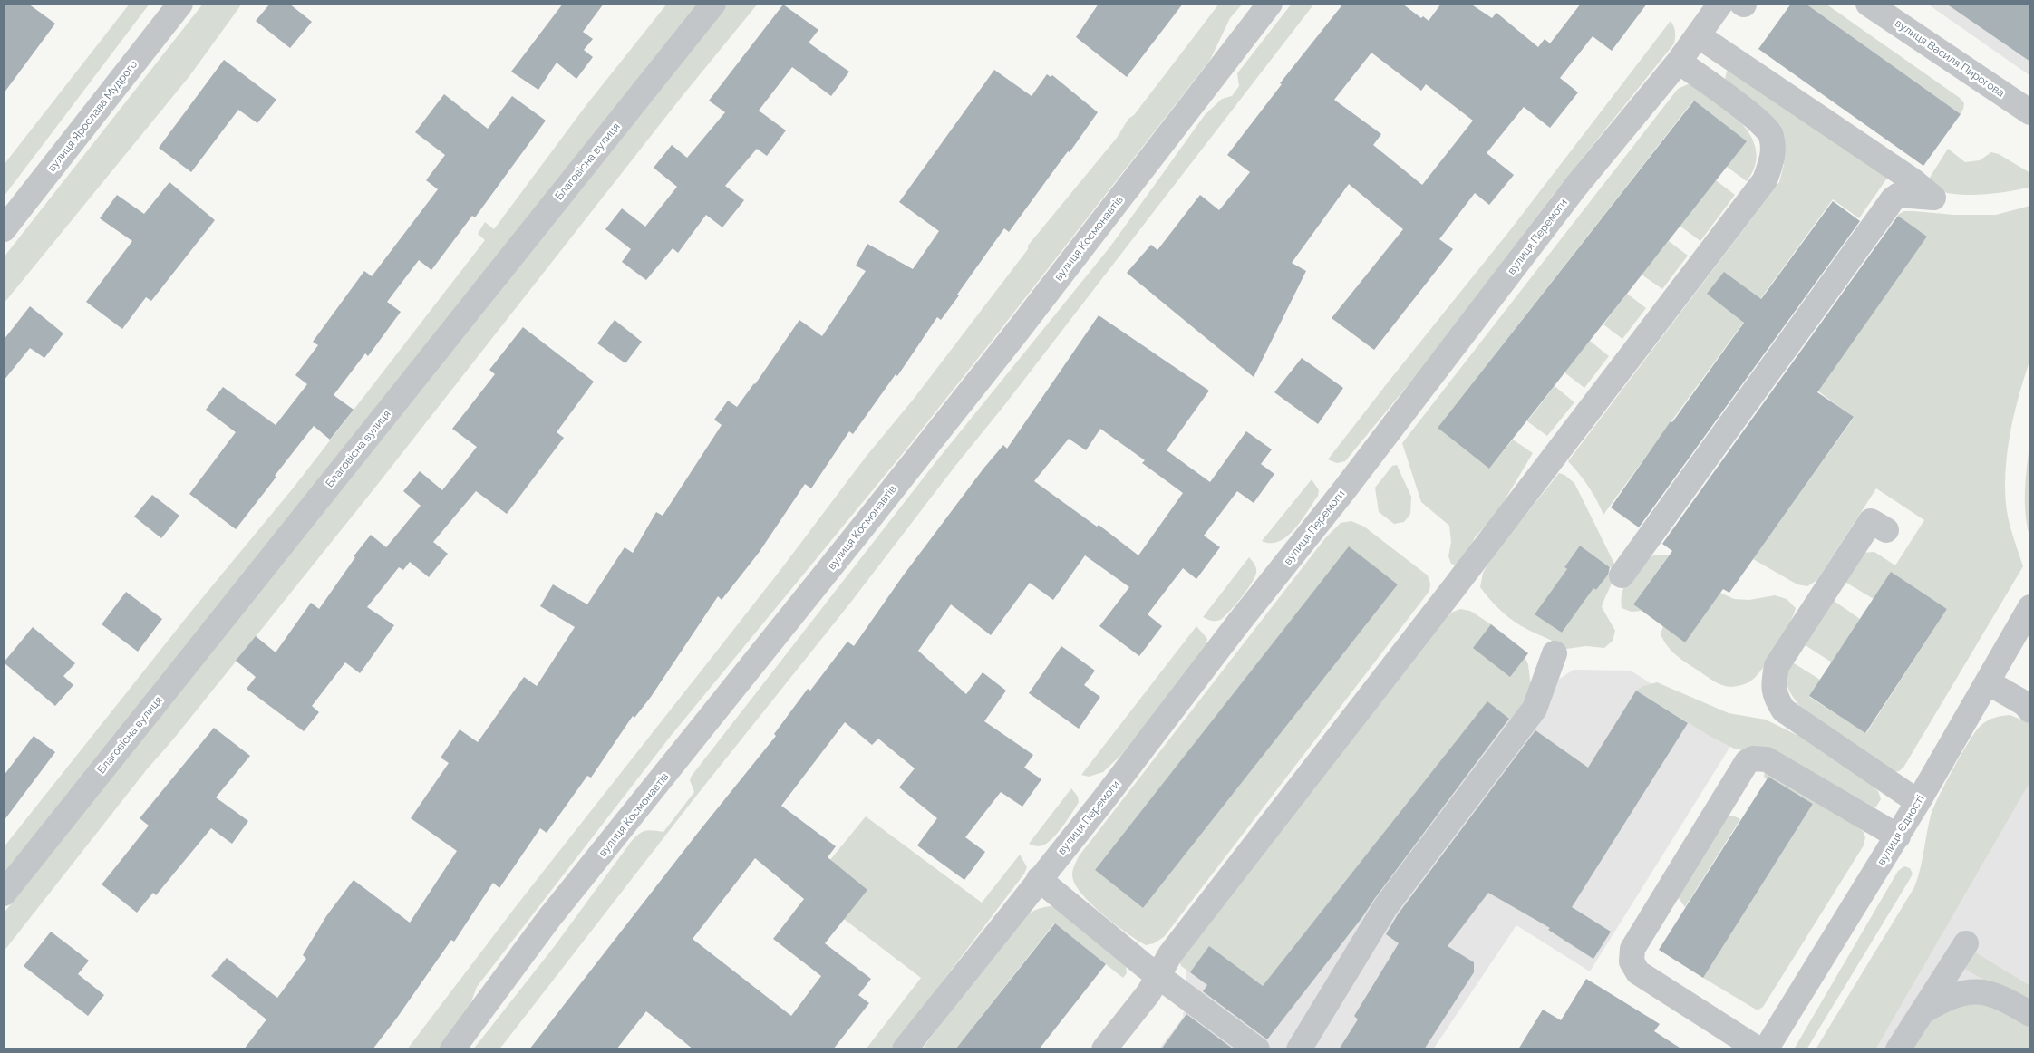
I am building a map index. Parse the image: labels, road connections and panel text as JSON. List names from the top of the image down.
{
  "streets": {
    "street": [
      "вулиця Василя Пирогова",
      "вулиця Ярослава Мудрого",
      "Благовісна вулиця",
      "вулиця Перемоги",
      "вулиця Космонавтів",
      "вулиця Єдності"
    ]
  }
}
